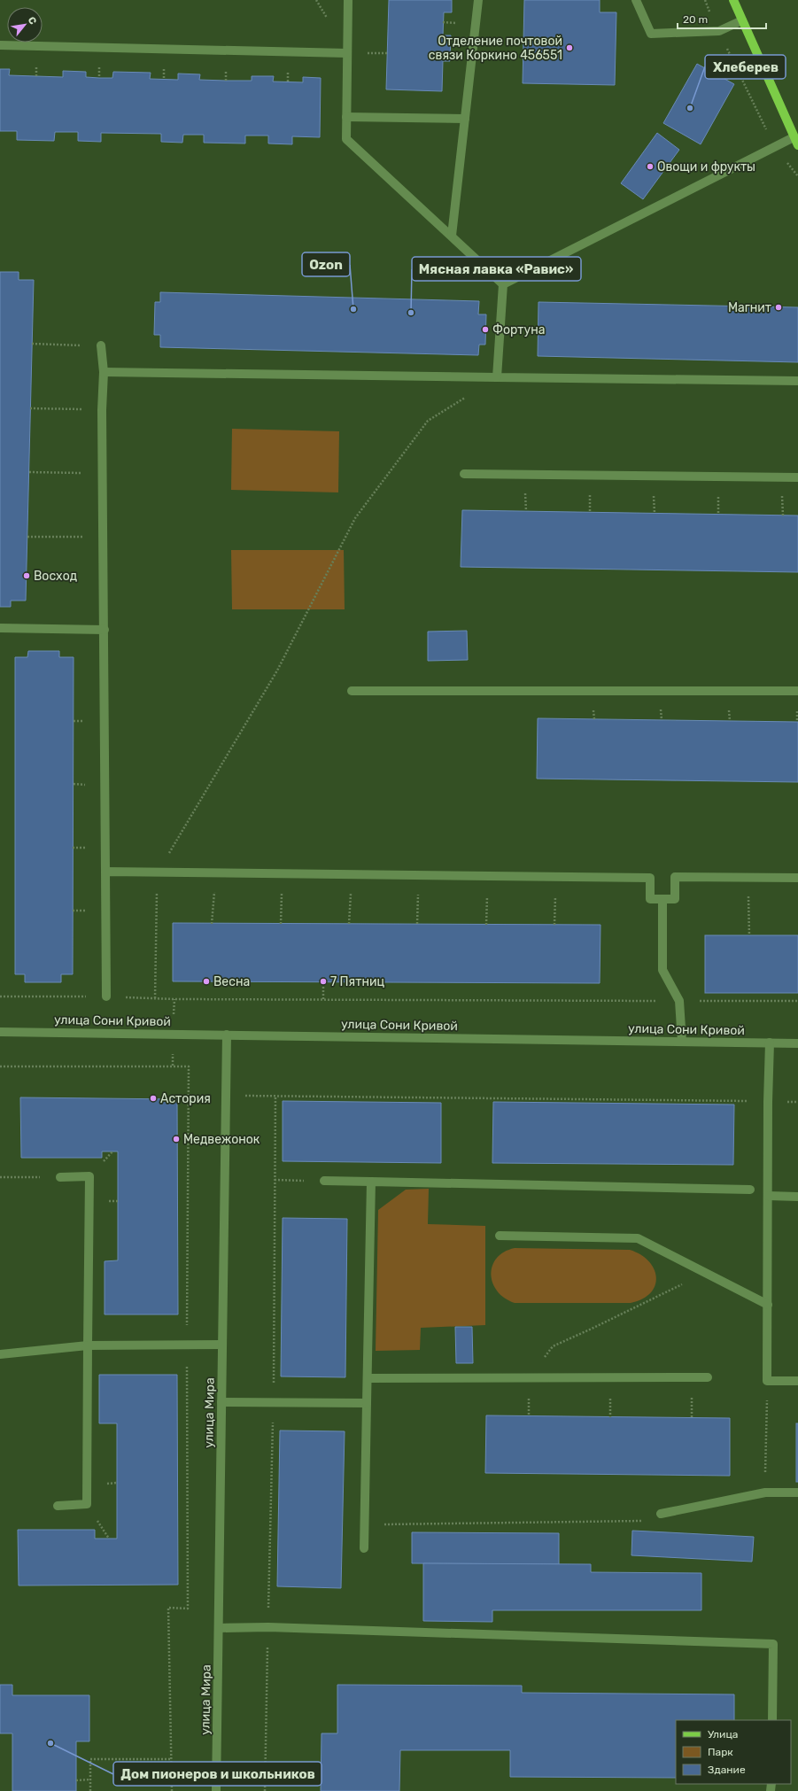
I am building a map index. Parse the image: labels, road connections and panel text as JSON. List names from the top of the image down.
{
  "streets": {
    "street": ["улица Сони Кривой", "улица Мира"]
  },
  "crossings": [
    ["улица Сони Кривой", "улица Мира"]
  ],
  "places": [
    "Отделение почтовой связи Коркино 456551",
    "Хлеберев",
    "Овощи и фрукты",
    "Магнит",
    "Ozon",
    "Мясная лавка «Равис»",
    "Фортуна",
    "Восход",
    "Весна",
    "7 Пятниц",
    "Астория",
    "Медвежонок",
    "Дом пионеров и школьников"
  ],
  "legend": ["Улица", "Парк", "Здание"],
  "scale_bar": "20 m",
  "north": "top right"
}
